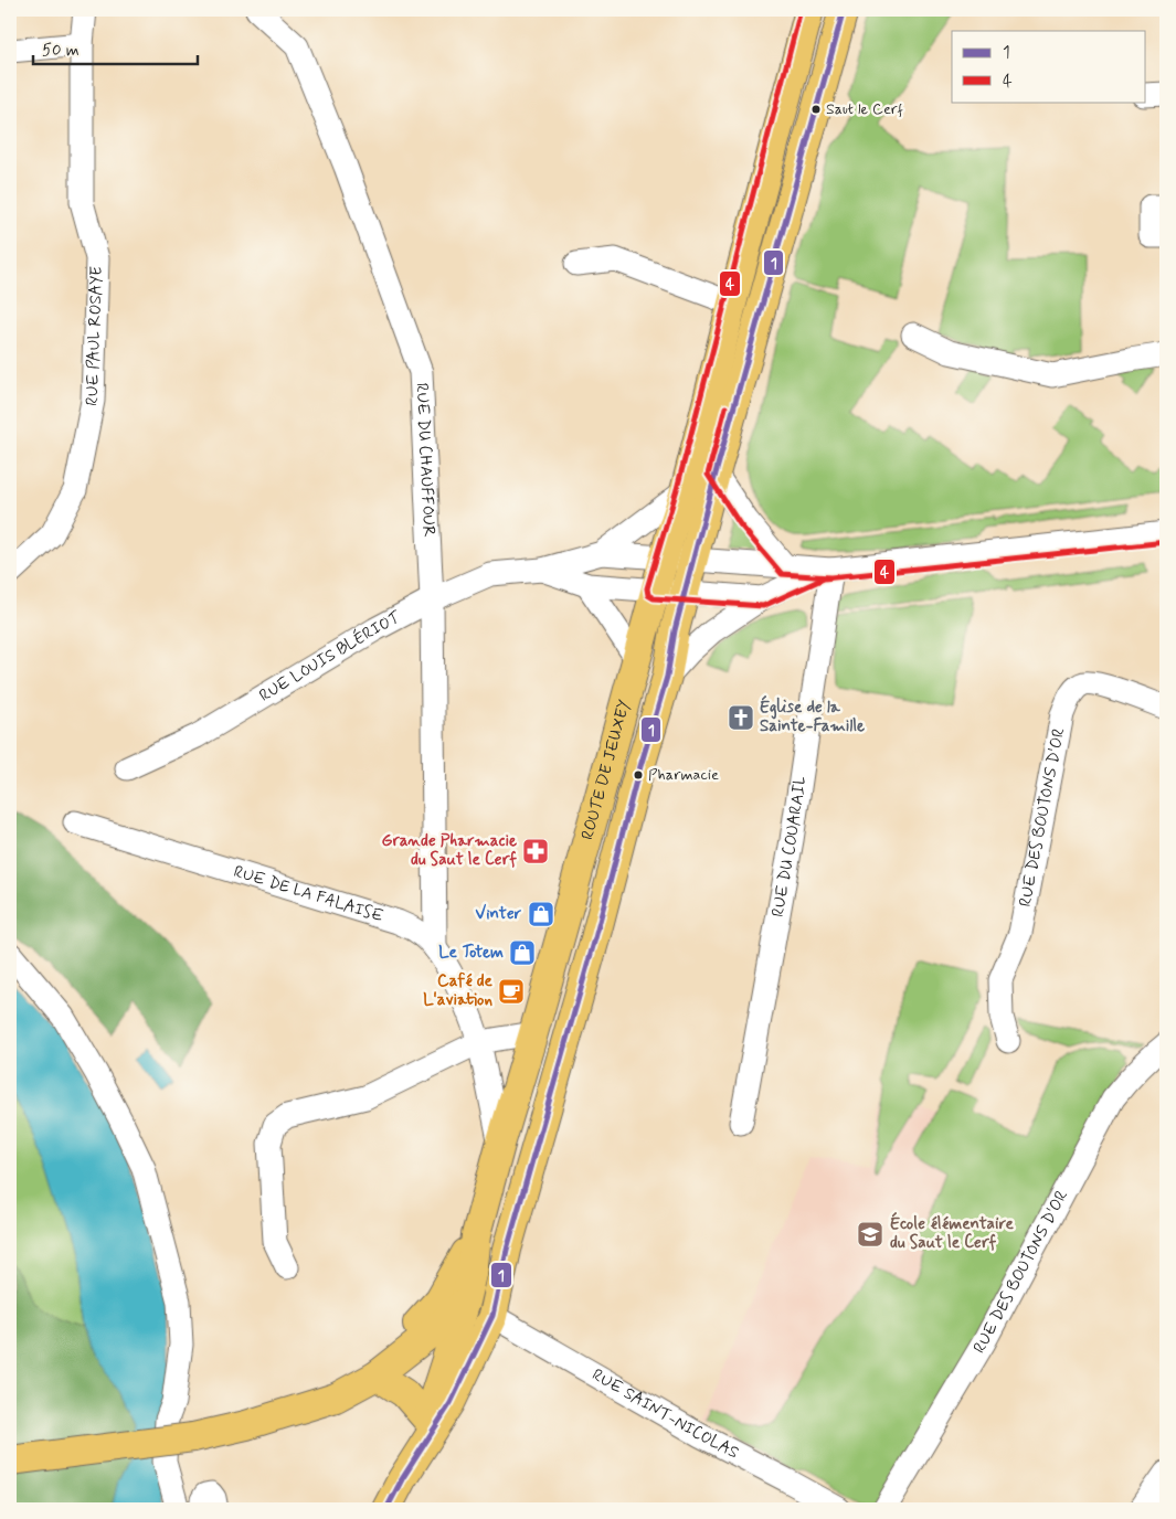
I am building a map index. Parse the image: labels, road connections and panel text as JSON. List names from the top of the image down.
{
  "streets": {
    "main road": ["ROUTE DE JEUXEY"],
    "street": [
      "RUE PAUL ROSAYE",
      "RUE DU CHAUFFOUR",
      "RUE LOUIS BLÉRIOT",
      "RUE DES BOUTONS D'OR",
      "RUE DU COUARAIL",
      "RUE DE LA FALAISE",
      "RUE SAINT-NICOLAS"
    ]
  },
  "crossings": [
    ["RUE DU CHAUFFOUR", "RUE LOUIS BLÉRIOT"],
    ["RUE DU CHAUFFOUR", "RUE DE LA FALAISE"],
    ["RUE LOUIS BLÉRIOT", "ROUTE DE JEUXEY"],
    ["RUE LOUIS BLÉRIOT", "RUE DU COUARAIL"],
    ["ROUTE DE JEUXEY", "RUE DE LA FALAISE"],
    ["ROUTE DE JEUXEY", "RUE SAINT-NICOLAS"]
  ],
  "places": {
    "other": ["Saut le Cerf", "Pharmacie"],
    "church": ["Église de la Sainte-Famille"],
    "pharmacy": ["Grande Pharmacie du Saut le Cerf"],
    "shop": ["Vinter", "Le Totem"],
    "cafe": ["Café de L'aviation"],
    "school or university": ["École élémentaire du Saut le Cerf"]
  },
  "lines": ["transit line 1", "transit line 4"],
  "legend": ["1", "4"],
  "scale_bar": "50 m"
}
